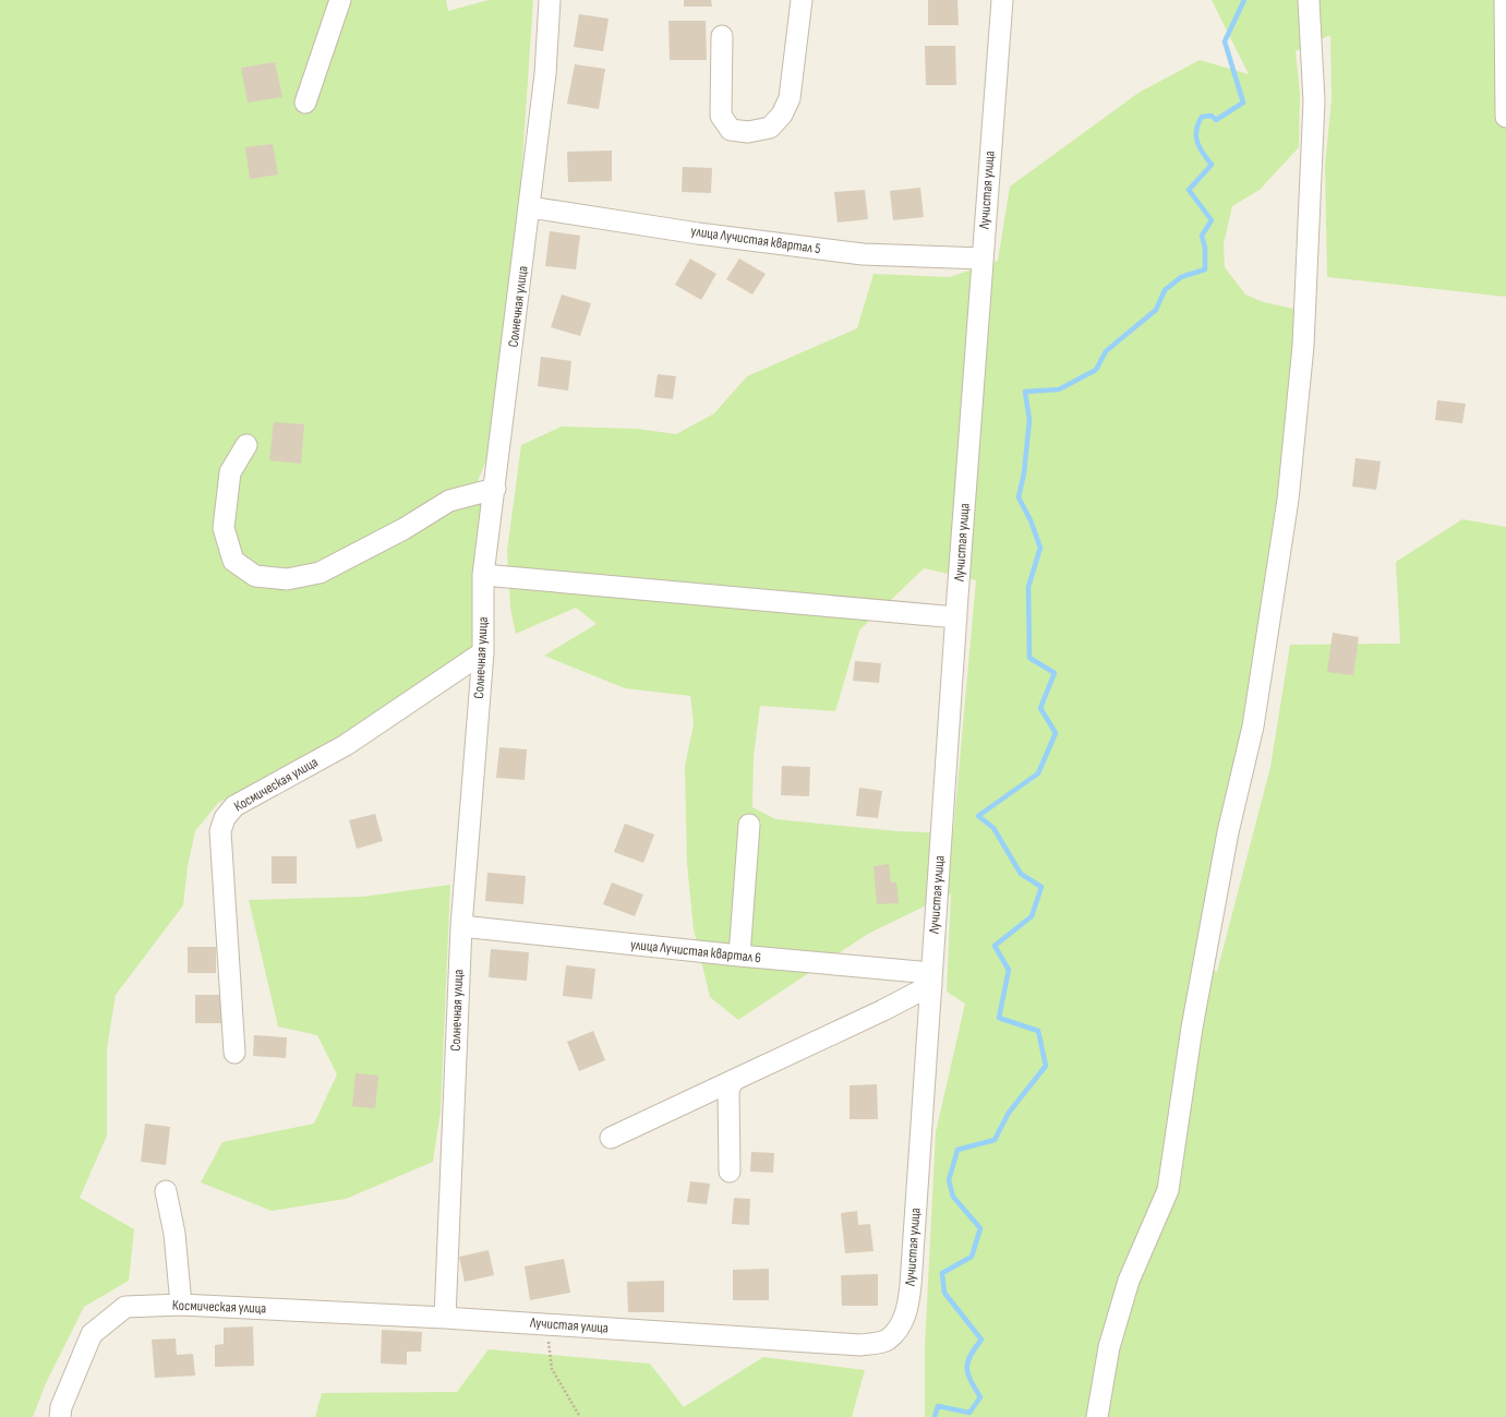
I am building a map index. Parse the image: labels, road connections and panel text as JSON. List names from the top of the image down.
{
  "streets": {
    "street": [
      "Лучистая улица",
      "улица Лучистая квартал 5",
      "Солнечная улица",
      "Космическая улица",
      "улица Лучистая квартал 6"
    ]
  },
  "crossings": [
    ["Лучистая улица", "улица Лучистая квартал 5"],
    ["Лучистая улица", "Солнечная улица"],
    ["Лучистая улица", "Космическая улица"],
    ["Лучистая улица", "улица Лучистая квартал 6"],
    ["улица Лучистая квартал 5", "Солнечная улица"],
    ["Солнечная улица", "Космическая улица"],
    ["Солнечная улица", "улица Лучистая квартал 6"]
  ]
}
